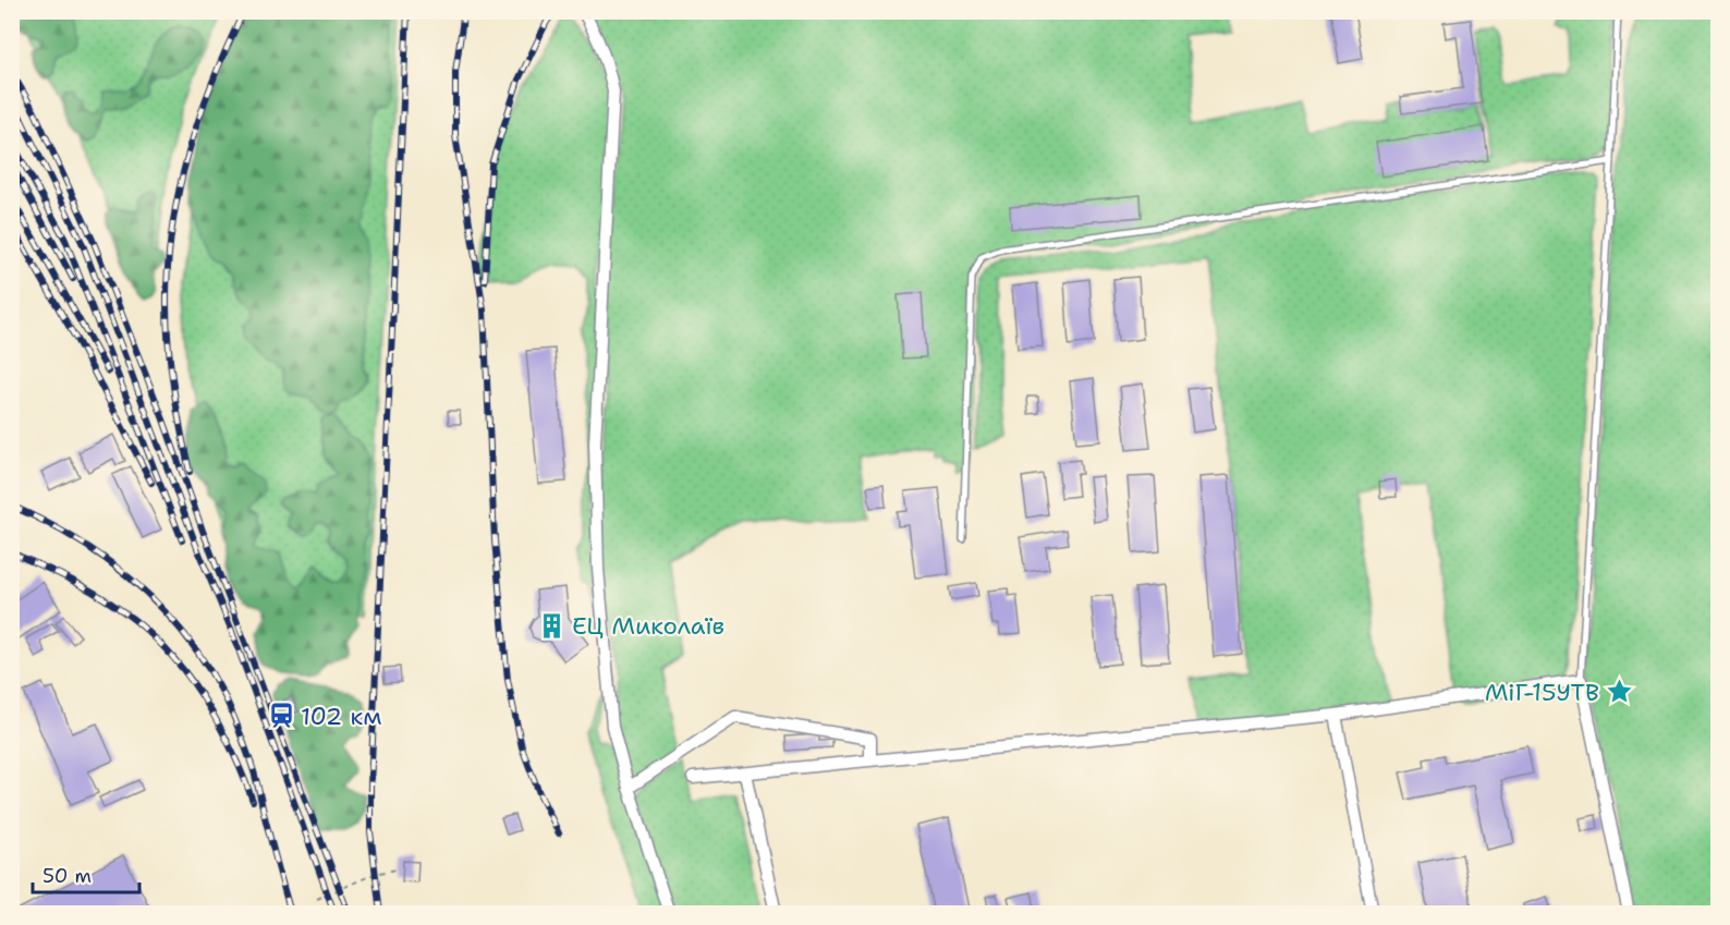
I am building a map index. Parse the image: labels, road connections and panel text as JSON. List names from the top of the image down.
{
  "places": {
    "building": ["ЕЦ Миколаїв"],
    "place": ["МіГ-15УТВ"],
    "station": ["102 км"]
  },
  "scale_bar": "50 m"
}
